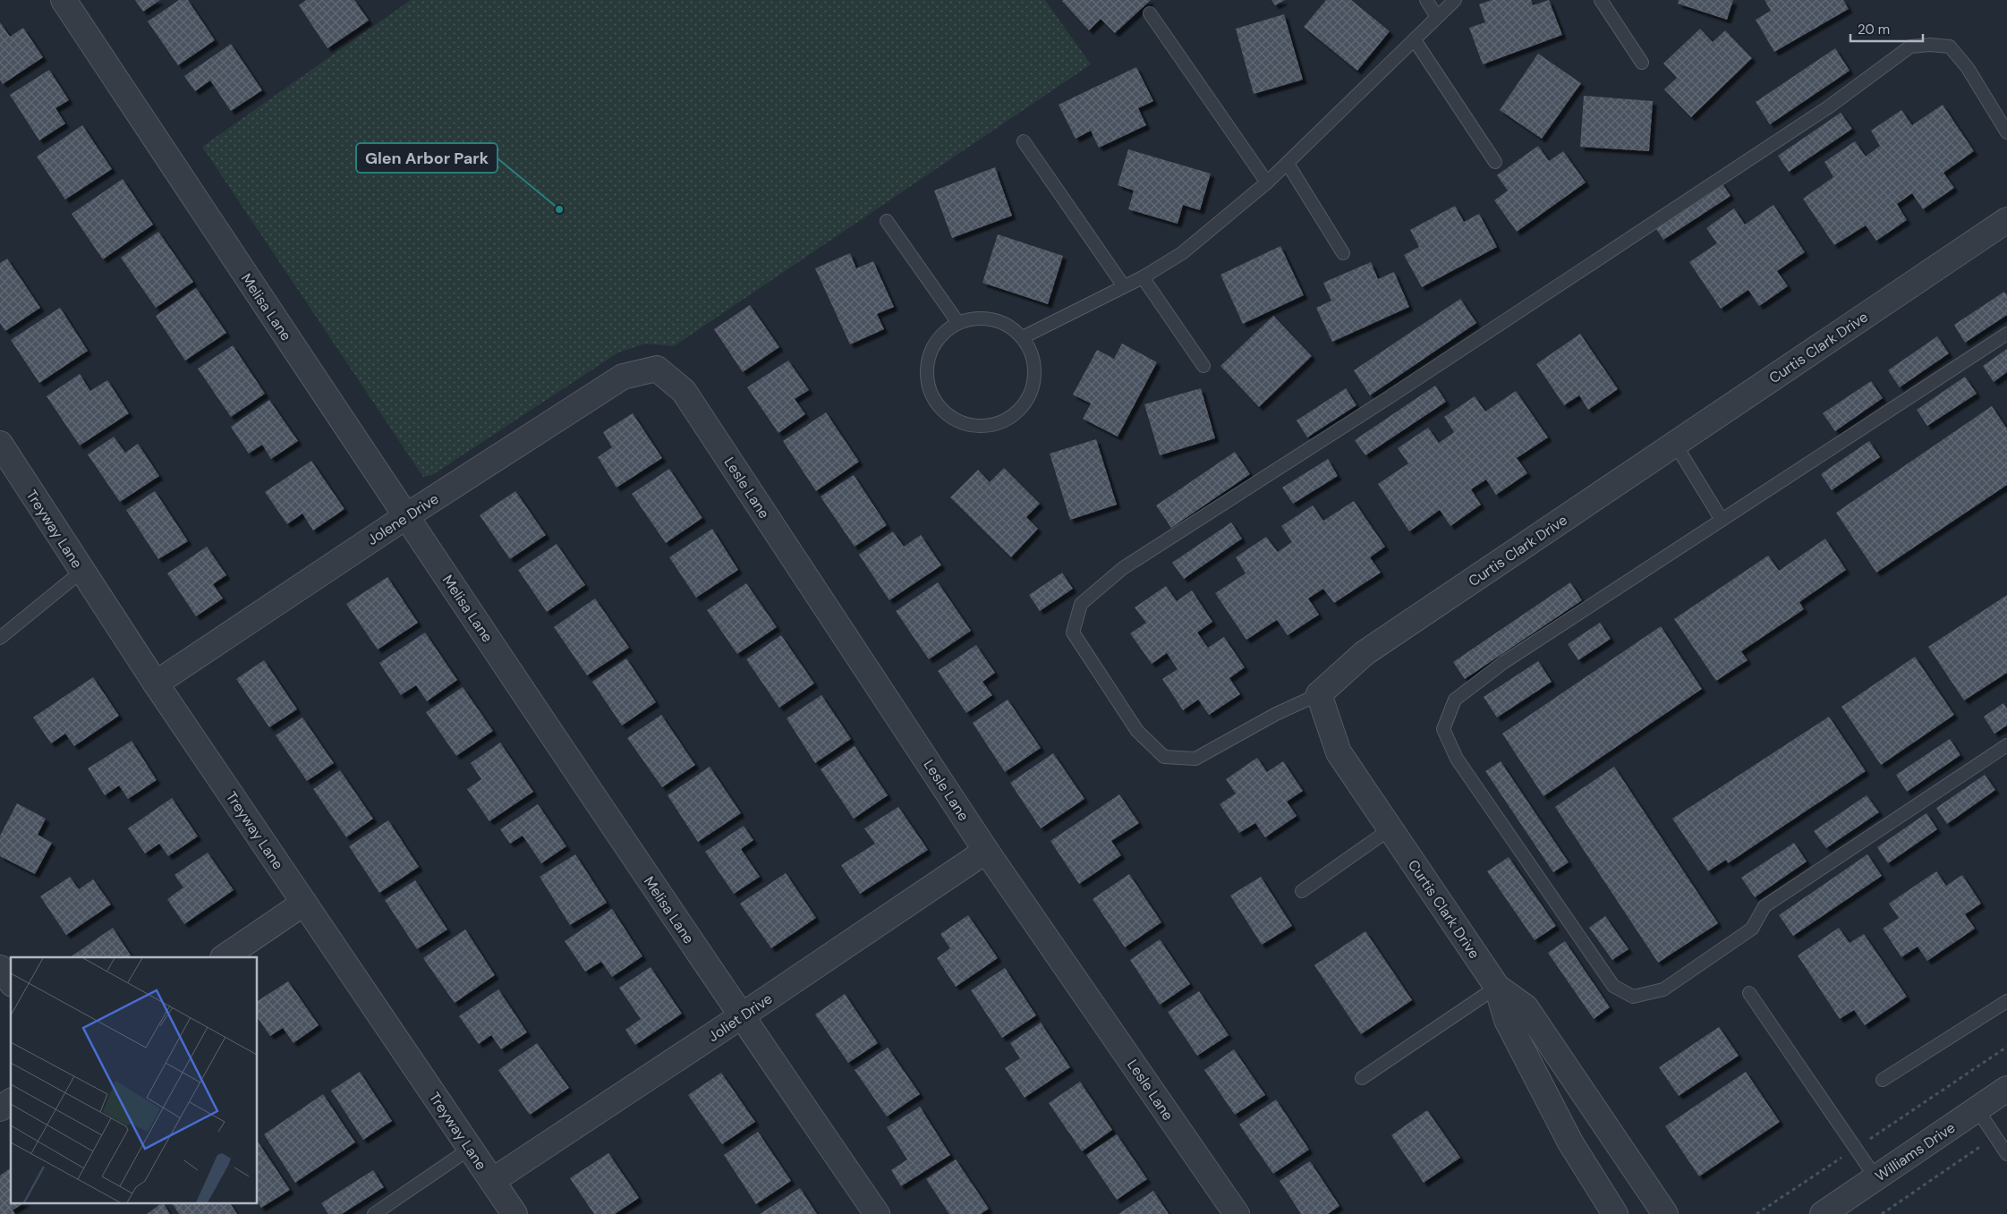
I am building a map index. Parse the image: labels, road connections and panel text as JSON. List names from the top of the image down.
{
  "streets": {
    "street": [
      "Melisa Lane",
      "Curtis Clark Drive",
      "Lesle Lane",
      "Jolene Drive",
      "Treyway Lane",
      "Joliet Drive",
      "Williams Drive"
    ]
  },
  "crossings": [
    ["Melisa Lane", "Jolene Drive"],
    ["Melisa Lane", "Joliet Drive"],
    ["Lesle Lane", "Jolene Drive"],
    ["Lesle Lane", "Joliet Drive"],
    ["Jolene Drive", "Treyway Lane"],
    ["Treyway Lane", "Joliet Drive"]
  ],
  "places": ["Glen Arbor Park"],
  "scale_bar": "20 m"
}
